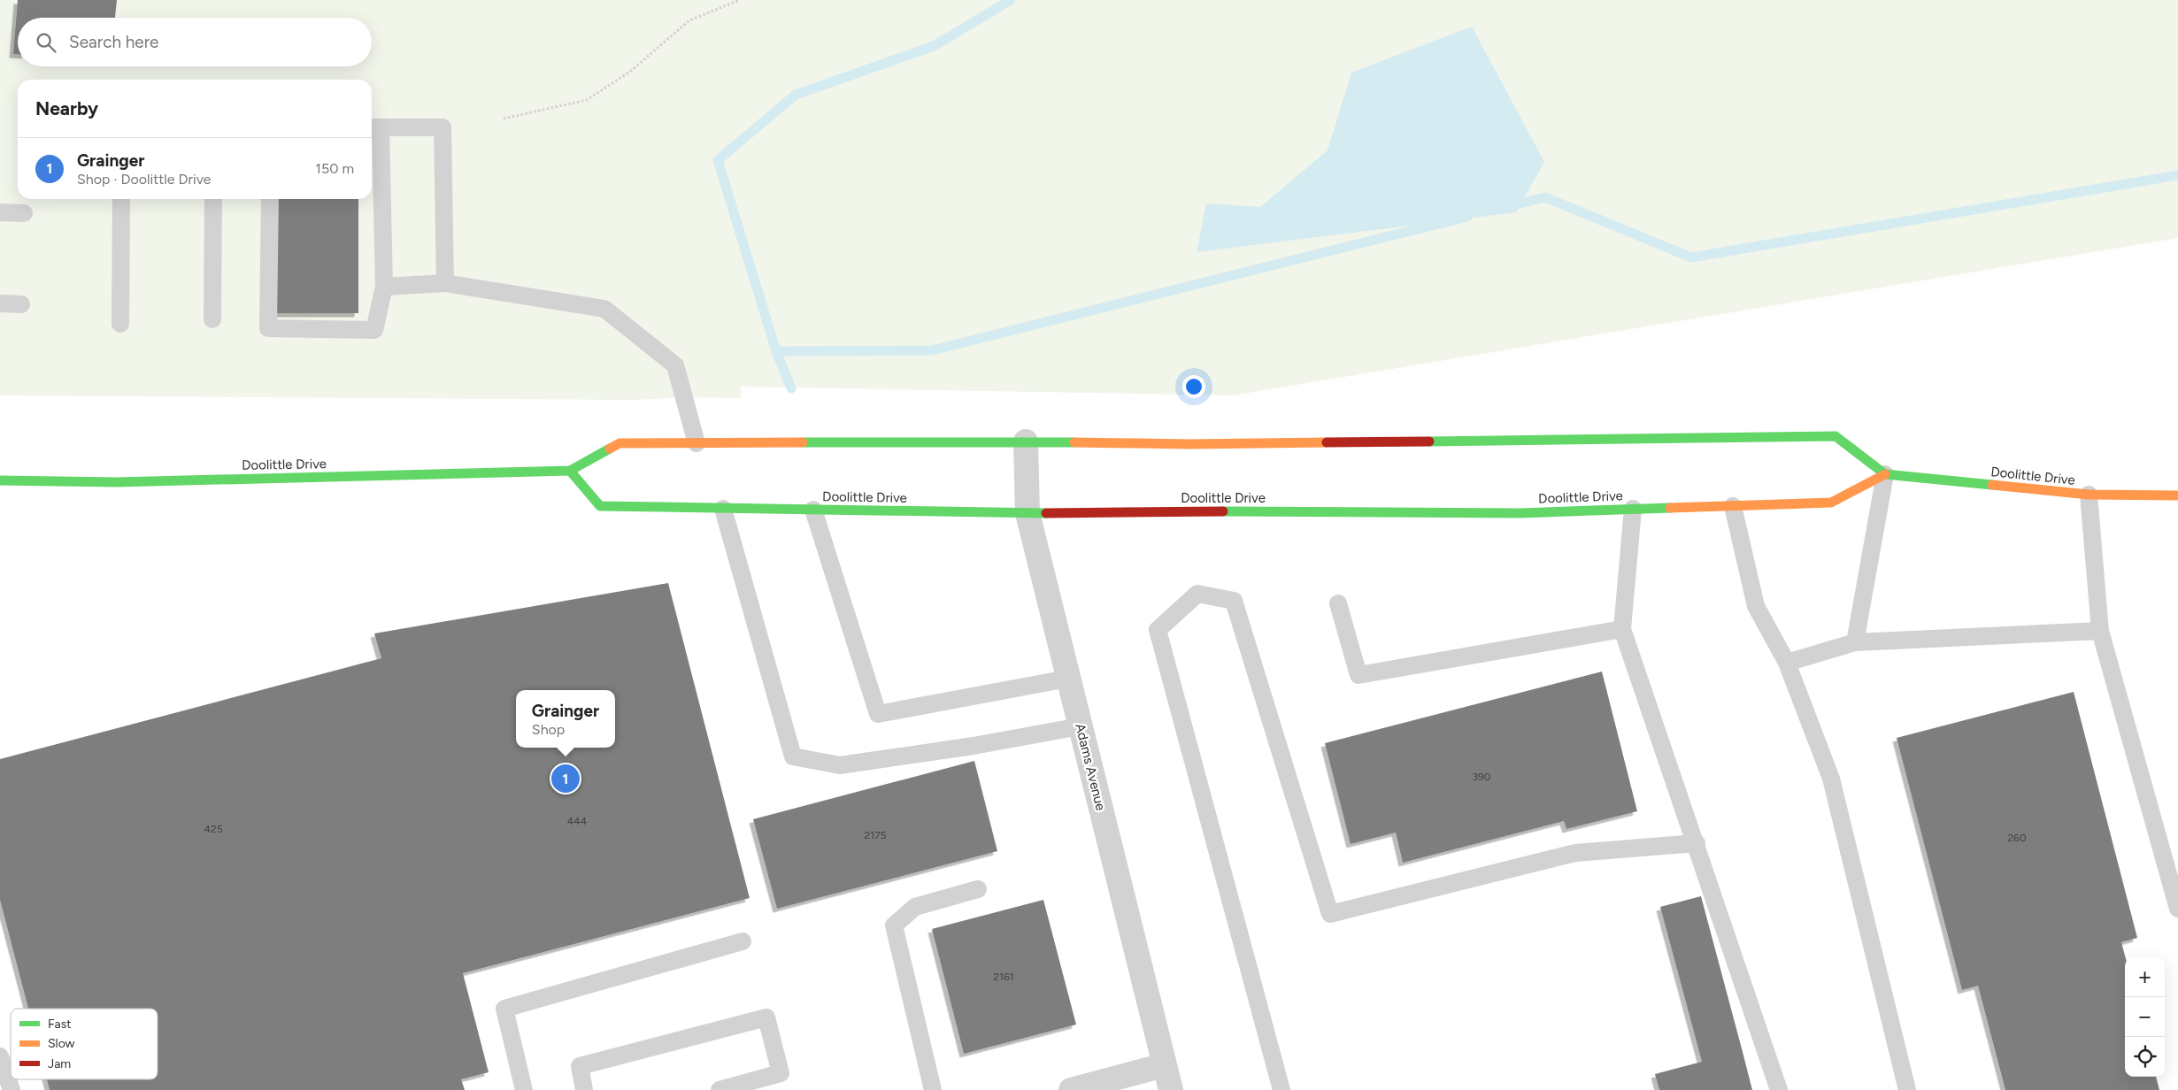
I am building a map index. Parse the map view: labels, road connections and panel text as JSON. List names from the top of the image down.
{
  "streets": {
    "main road": ["Doolittle Drive"],
    "street": ["Adams Avenue"]
  },
  "crossings": [
    ["Doolittle Drive", "Adams Avenue"]
  ],
  "house_numbers": [
    "390",
    "444",
    "425",
    "2175",
    "260",
    "2161"
  ],
  "legend": ["Fast", "Slow", "Jam"],
  "page": {
    "search": "Search here",
    "heading": "Nearby",
    "list": [
      {
        "mark": "1",
        "name": "Grainger",
        "note": "Shop · Doolittle Drive",
        "value": "150 m"
      }
    ],
    "popup": ["Grainger", "Shop"],
    "pins": "1",
    "map_buttons": ["+", "−"]
  }
}
